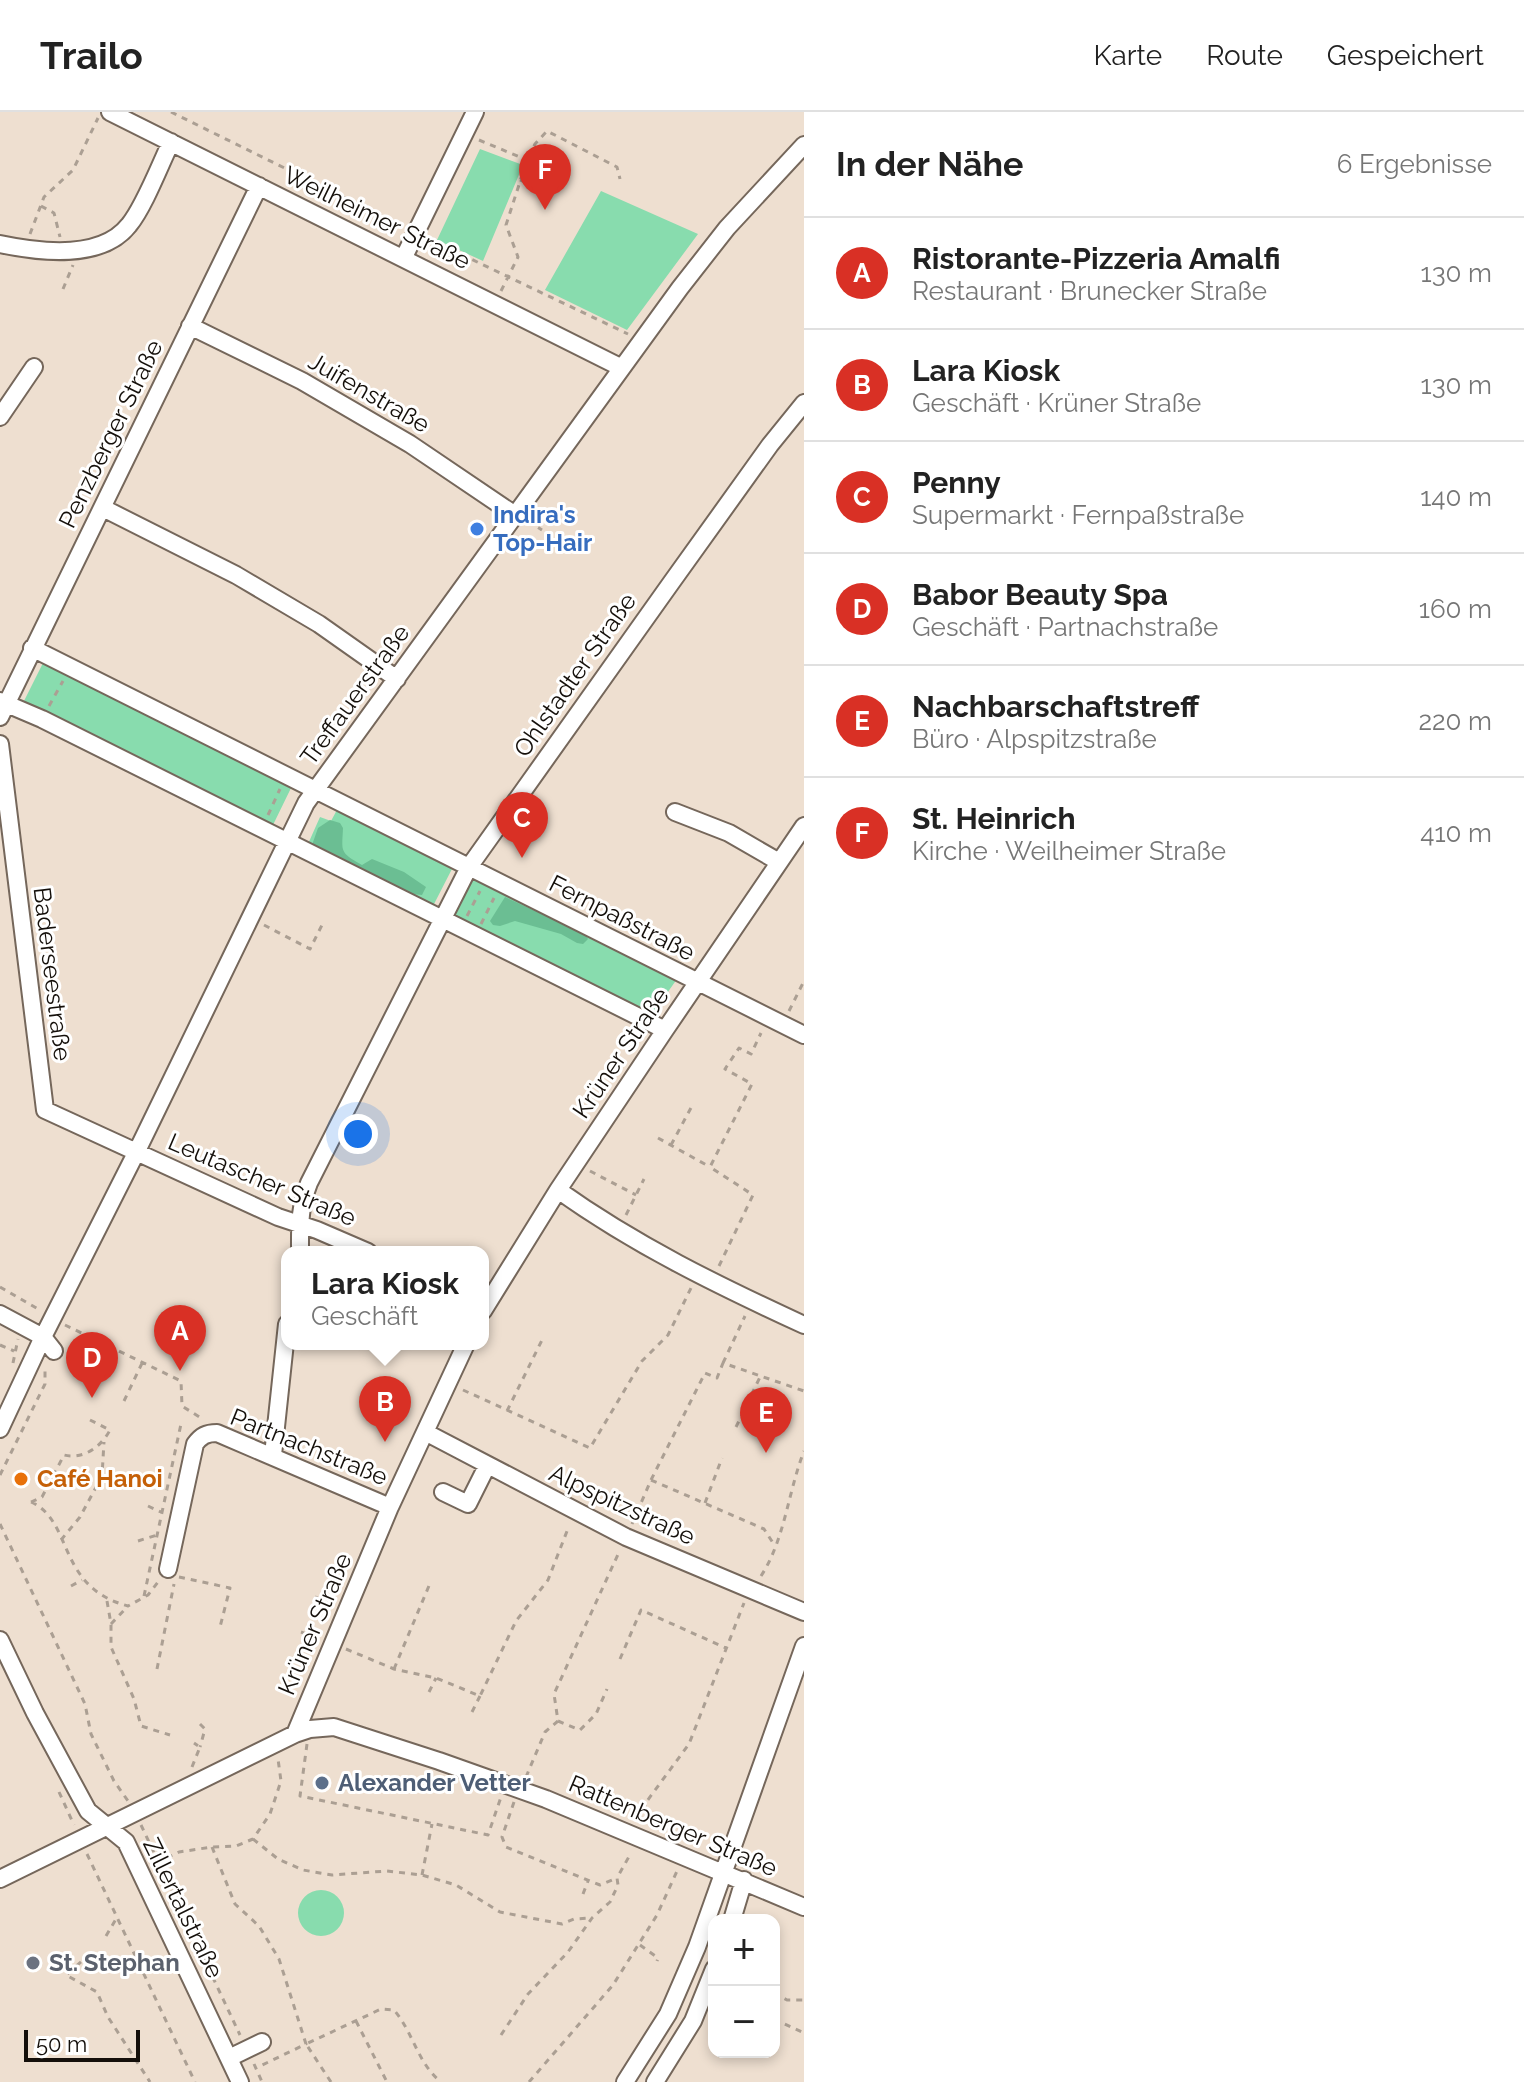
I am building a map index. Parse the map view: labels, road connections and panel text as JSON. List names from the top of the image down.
{
  "streets": {
    "street": [
      "Weilheimer Straße",
      "Juifenstraße",
      "Penzberger Straße",
      "Ohlstadter Straße",
      "Treffauerstraße",
      "Fernpaßstraße",
      "Baderseestraße",
      "Krüner Straße",
      "Leutascher Straße",
      "Partnachstraße",
      "Alpspitzstraße",
      "Rattenberger Straße",
      "Zillertalstraße"
    ]
  },
  "crossings": [
    ["Weilheimer Straße", "Penzberger Straße"],
    ["Weilheimer Straße", "Treffauerstraße"],
    ["Juifenstraße", "Penzberger Straße"],
    ["Juifenstraße", "Treffauerstraße"],
    ["Penzberger Straße", "Fernpaßstraße"],
    ["Ohlstadter Straße", "Fernpaßstraße"],
    ["Ohlstadter Straße", "Leutascher Straße"],
    ["Treffauerstraße", "Fernpaßstraße"],
    ["Treffauerstraße", "Baderseestraße"],
    ["Treffauerstraße", "Leutascher Straße"],
    ["Fernpaßstraße", "Krüner Straße"],
    ["Baderseestraße", "Leutascher Straße"],
    ["Krüner Straße", "Partnachstraße"],
    ["Krüner Straße", "Alpspitzstraße"],
    ["Krüner Straße", "Rattenberger Straße"],
    ["Krüner Straße", "Zillertalstraße"]
  ],
  "places": [
    "Indira's Top-Hair",
    "Café Hanoi",
    "Alexander Vetter",
    "St. Stephan"
  ],
  "scale_bar": "50 m",
  "page": {
    "header": "Trailo",
    "nav": ["Karte", "Route", "Gespeichert"],
    "heading": ["In der Nähe", "6 Ergebnisse"],
    "pins": [
      "F",
      "C",
      "A",
      "D",
      "B",
      "E"
    ],
    "list": [
      {
        "mark": "A",
        "name": "Ristorante-Pizzeria Amalfi",
        "note": "Restaurant · Brunecker Straße",
        "value": "130 m"
      },
      {
        "mark": "B",
        "name": "Lara Kiosk",
        "note": "Geschäft · Krüner Straße",
        "value": "130 m"
      },
      {
        "mark": "C",
        "name": "Penny",
        "note": "Supermarkt · Fernpaßstraße",
        "value": "140 m"
      },
      {
        "mark": "D",
        "name": "Babor Beauty Spa",
        "note": "Geschäft · Partnachstraße",
        "value": "160 m"
      },
      {
        "mark": "E",
        "name": "Nachbarschaftstreff",
        "note": "Büro · Alpspitzstraße",
        "value": "220 m"
      },
      {
        "mark": "F",
        "name": "St. Heinrich",
        "note": "Kirche · Weilheimer Straße",
        "value": "410 m"
      }
    ],
    "popup": ["Lara Kiosk", "Geschäft"],
    "map_buttons": ["+", "−"],
    "scale": "50 m"
  }
}
